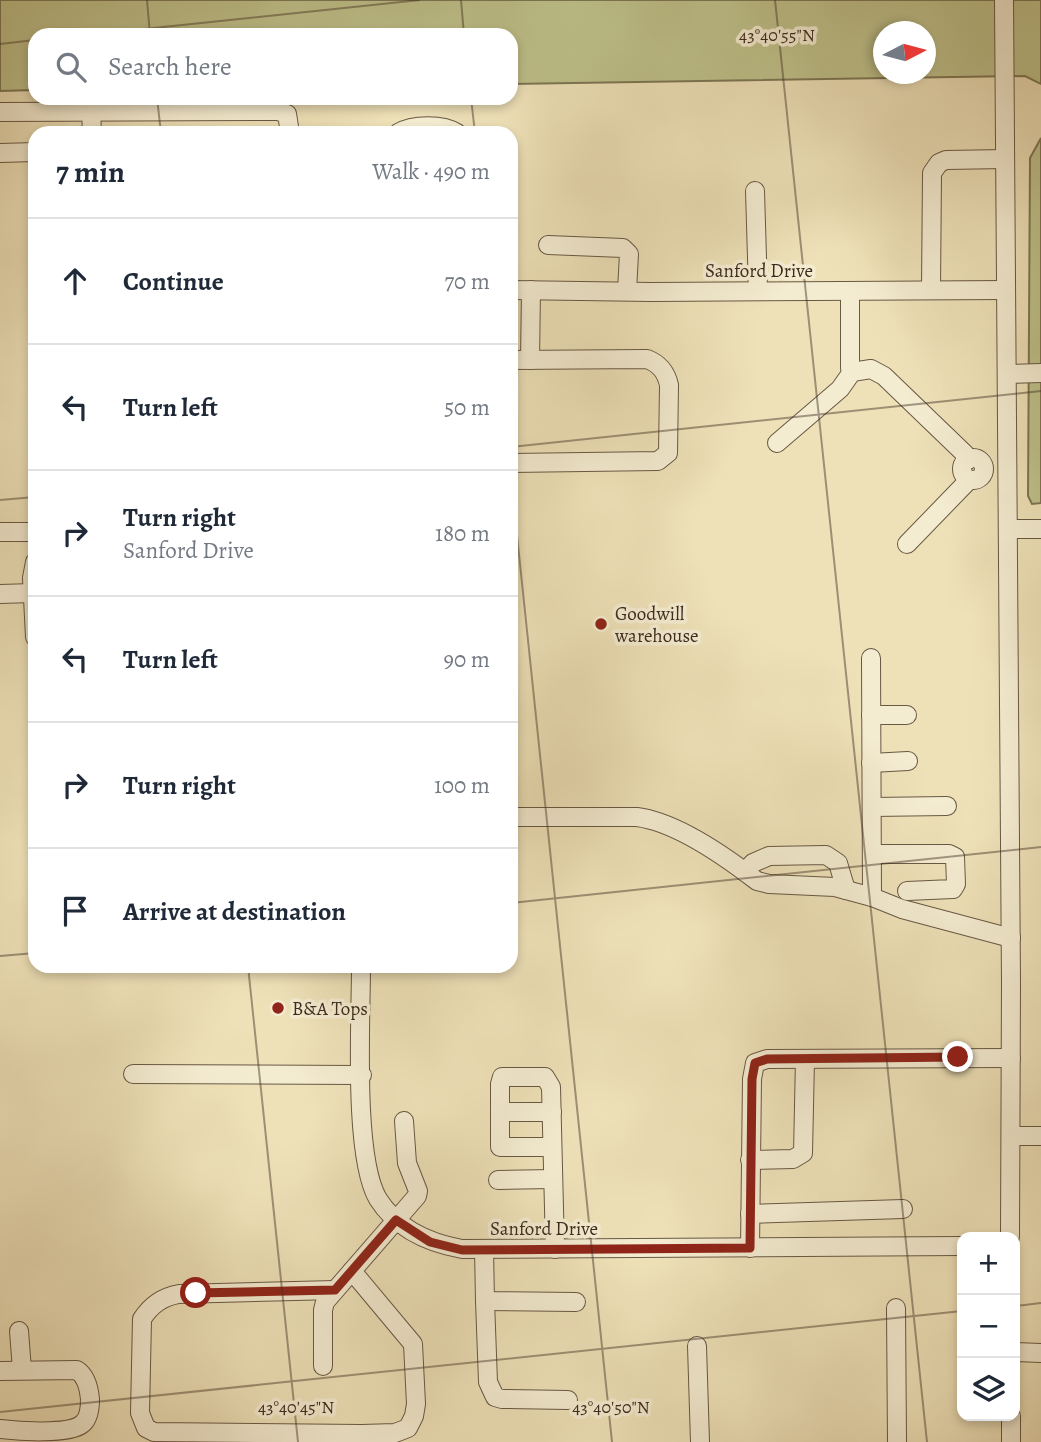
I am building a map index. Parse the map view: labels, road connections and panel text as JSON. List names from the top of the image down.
{
  "streets": {
    "street": ["Sanford Drive"]
  },
  "places": ["Goodwill warehouse", "B&A Tops"],
  "north": "right",
  "page": {
    "search": "Search here",
    "heading": ["7 min", "Walk · 490 m"],
    "list": [
      ["Continue", "70 m"],
      ["Turn left", "50 m"],
      ["Turn right", "Sanford Drive", "180 m"],
      ["Turn left", "90 m"],
      ["Turn right", "100 m"],
      "Arrive at destination"
    ],
    "map_buttons": ["+", "−"]
  },
  "coordinates": ["43°40'55\"N", "43°40'45\"N", "43°40'50\"N"]
}
